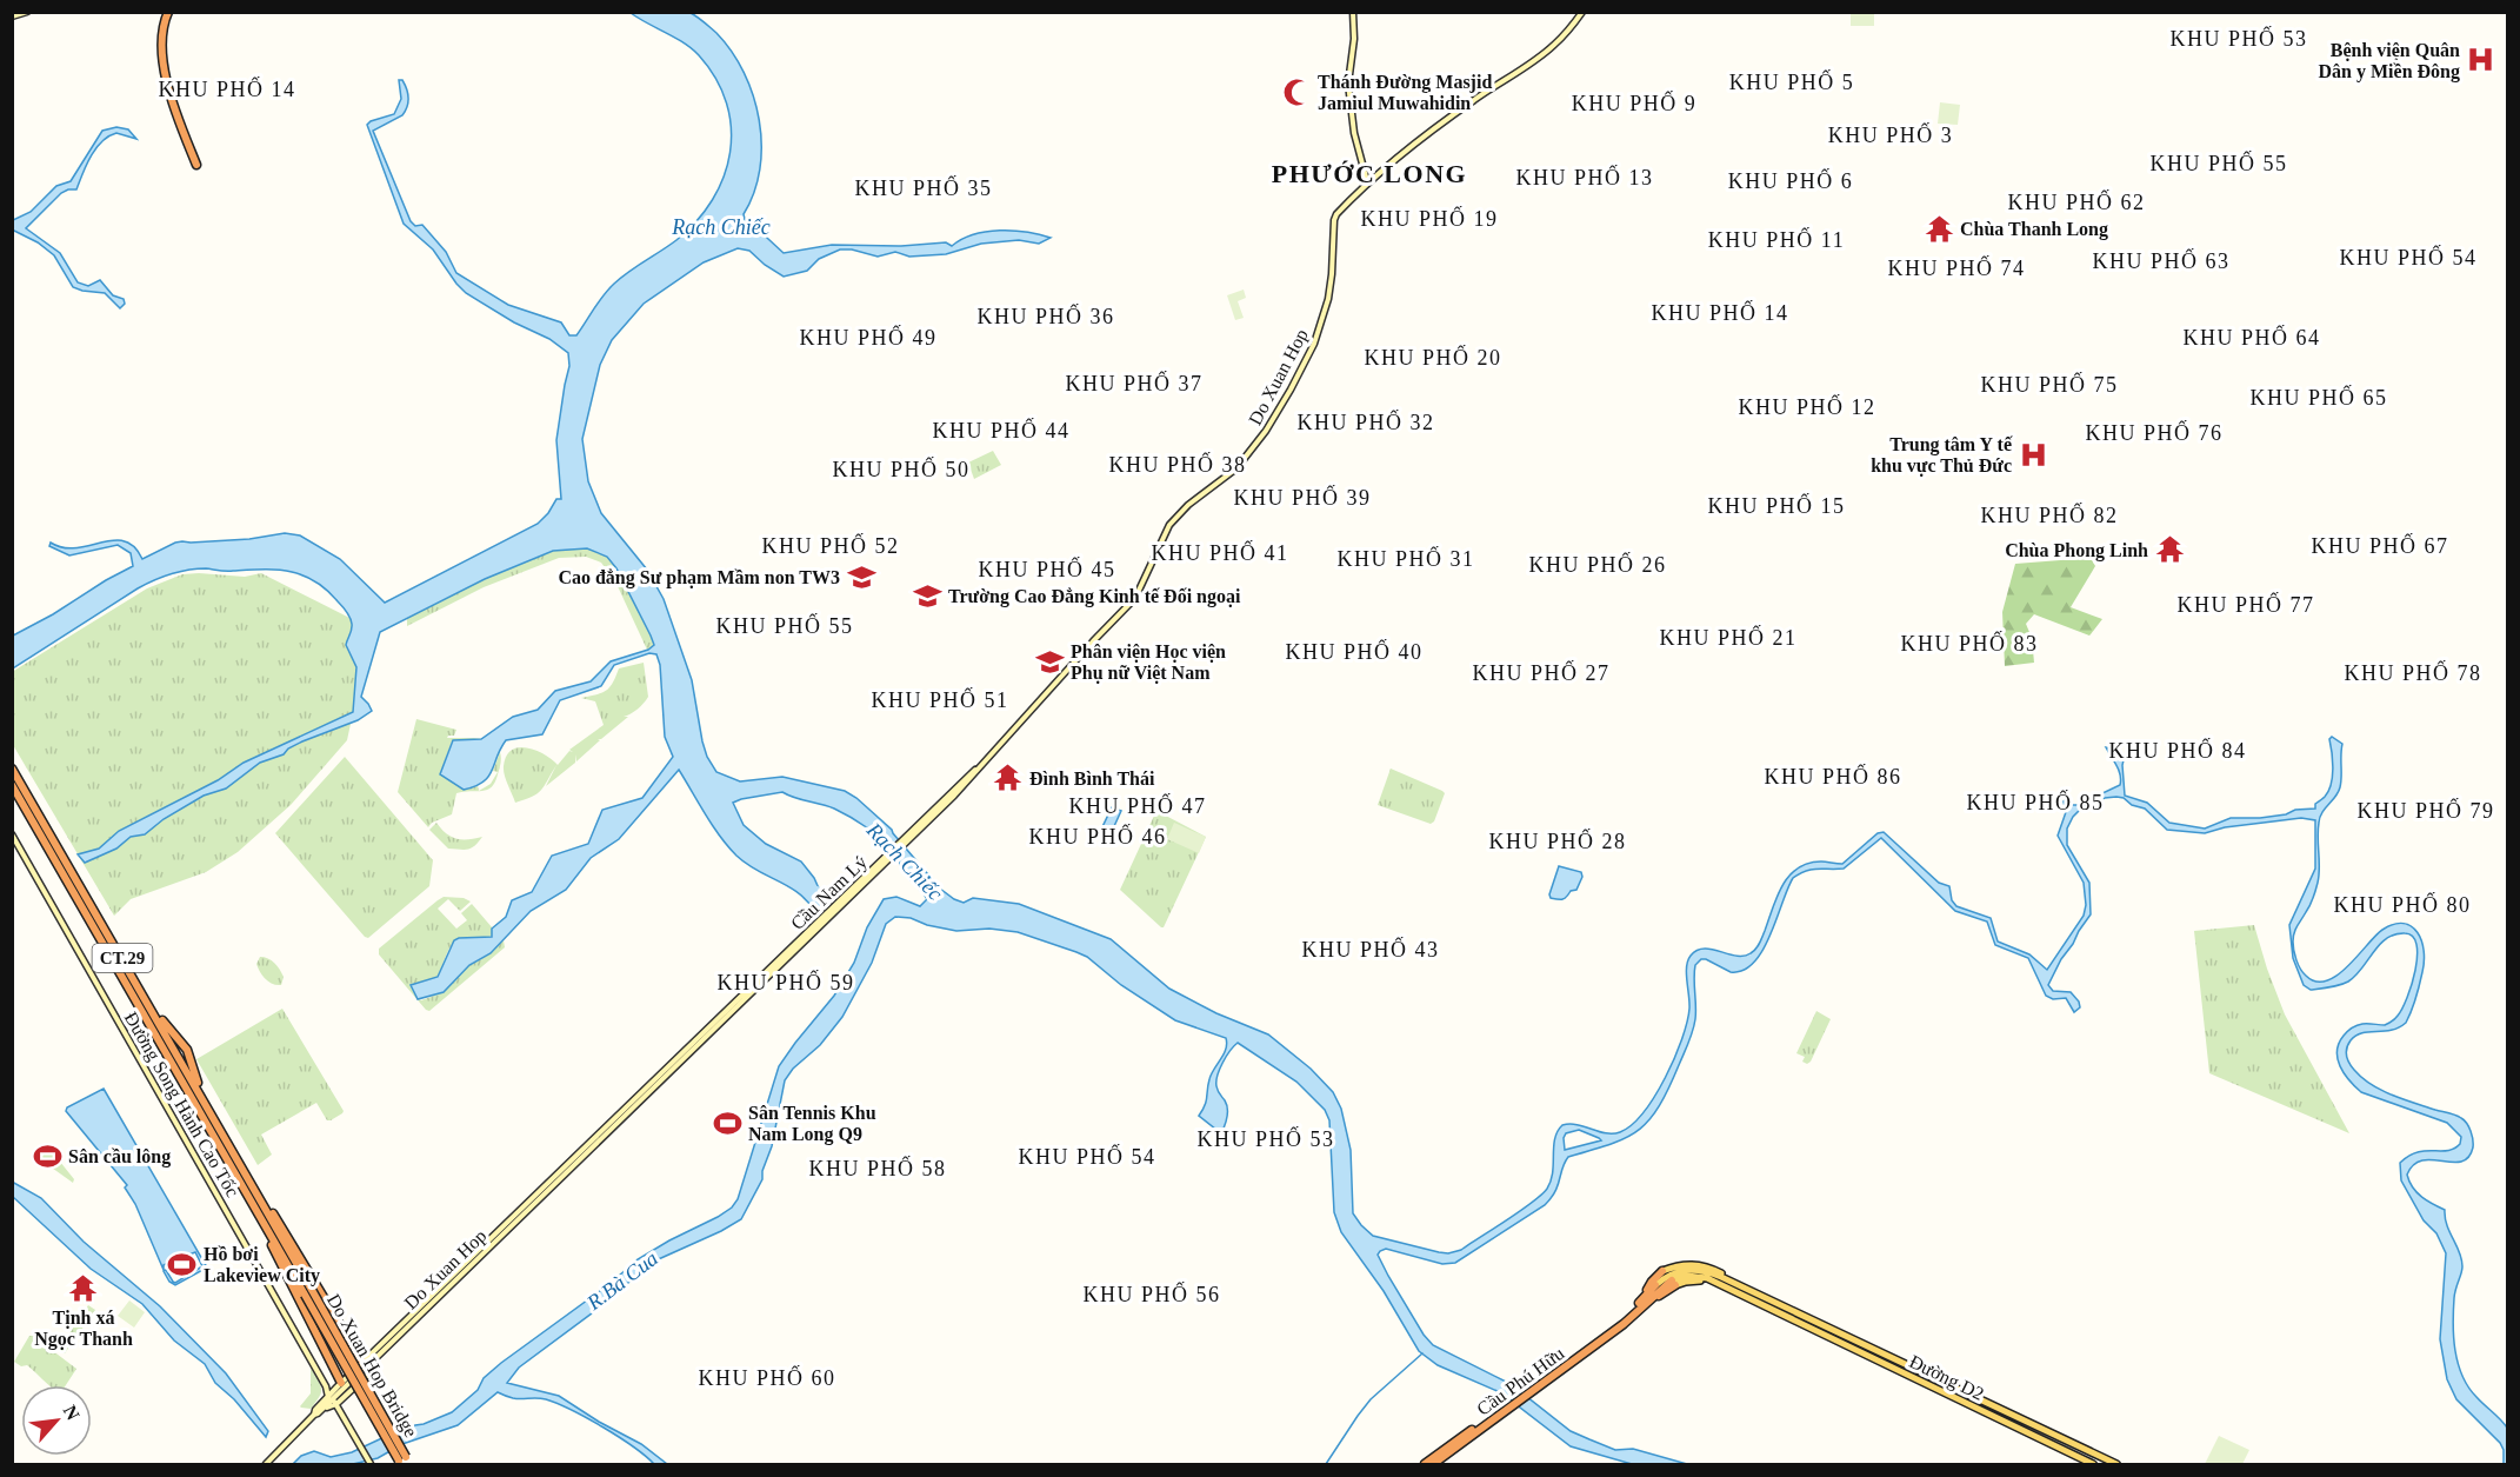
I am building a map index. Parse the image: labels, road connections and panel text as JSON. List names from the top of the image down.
{
  "streets": {
    "highway": ["CT.29", "Do Xuan Hop Bridge", "Cầu Phú Hữu"],
    "main road": [
      "Do Xuan Hop",
      "Cầu Nam Lý",
      "Đường Song Hành Cao Tốc",
      "Đường D2"
    ]
  },
  "crossings": [
    ["Do Xuan Hop", "Cầu Nam Lý"],
    ["Do Xuan Hop", "Đường Song Hành Cao Tốc"],
    ["CT.29", "Do Xuan Hop Bridge"]
  ],
  "districts": [
    "KHU PHỐ 53",
    "KHU PHỐ 5",
    "KHU PHỐ 14",
    "KHU PHỐ 9",
    "KHU PHỐ 3",
    "KHU PHỐ 55",
    "PHƯỚC LONG",
    "KHU PHỐ 13",
    "KHU PHỐ 6",
    "KHU PHỐ 35",
    "KHU PHỐ 62",
    "KHU PHỐ 19",
    "KHU PHỐ 11",
    "KHU PHỐ 54",
    "KHU PHỐ 63",
    "KHU PHỐ 74",
    "KHU PHỐ 14",
    "KHU PHỐ 36",
    "KHU PHỐ 49",
    "KHU PHỐ 64",
    "KHU PHỐ 20",
    "KHU PHỐ 37",
    "KHU PHỐ 75",
    "KHU PHỐ 65",
    "KHU PHỐ 12",
    "KHU PHỐ 32",
    "KHU PHỐ 44",
    "KHU PHỐ 76",
    "KHU PHỐ 38",
    "KHU PHỐ 50",
    "KHU PHỐ 39",
    "KHU PHỐ 15",
    "KHU PHỐ 82",
    "KHU PHỐ 52",
    "KHU PHỐ 67",
    "KHU PHỐ 41",
    "KHU PHỐ 31",
    "KHU PHỐ 26",
    "KHU PHỐ 45",
    "KHU PHỐ 77",
    "KHU PHỐ 55",
    "KHU PHỐ 21",
    "KHU PHỐ 83",
    "KHU PHỐ 40",
    "KHU PHỐ 27",
    "KHU PHỐ 78",
    "KHU PHỐ 51",
    "KHU PHỐ 84",
    "KHU PHỐ 86",
    "KHU PHỐ 85",
    "KHU PHỐ 47",
    "KHU PHỐ 79",
    "KHU PHỐ 46",
    "KHU PHỐ 28",
    "KHU PHỐ 80",
    "KHU PHỐ 43",
    "KHU PHỐ 59",
    "KHU PHỐ 53",
    "KHU PHỐ 54",
    "KHU PHỐ 58",
    "KHU PHỐ 56",
    "KHU PHỐ 60"
  ],
  "water": ["Rạch Chiếc", "R.Bà Cua"],
  "places": {
    "hospital": ["Bệnh viện Quân Dân y Miền Đông", "Trung tâm Y tế khu vực Thủ Đức"],
    "mosque": ["Thánh Đường Masjid Jamiul Muwahidin"],
    "temple": [
      "Chùa Thanh Long",
      "Chùa Phong Linh",
      "Đình Bình Thái",
      "Tịnh xá Ngọc Thanh"
    ],
    "school or university": ["Cao đẳng Sư phạm Mầm non TW3", "Trường Cao Đẳng Kinh tế Đối ngoại", "Phân viện Học viện Phụ nữ Việt Nam"],
    "sports": ["Sân Tennis Khu Nam Long Q9", "Sân cầu lông", "Hồ bơi Lakeview City"]
  },
  "north": "top right"
}
